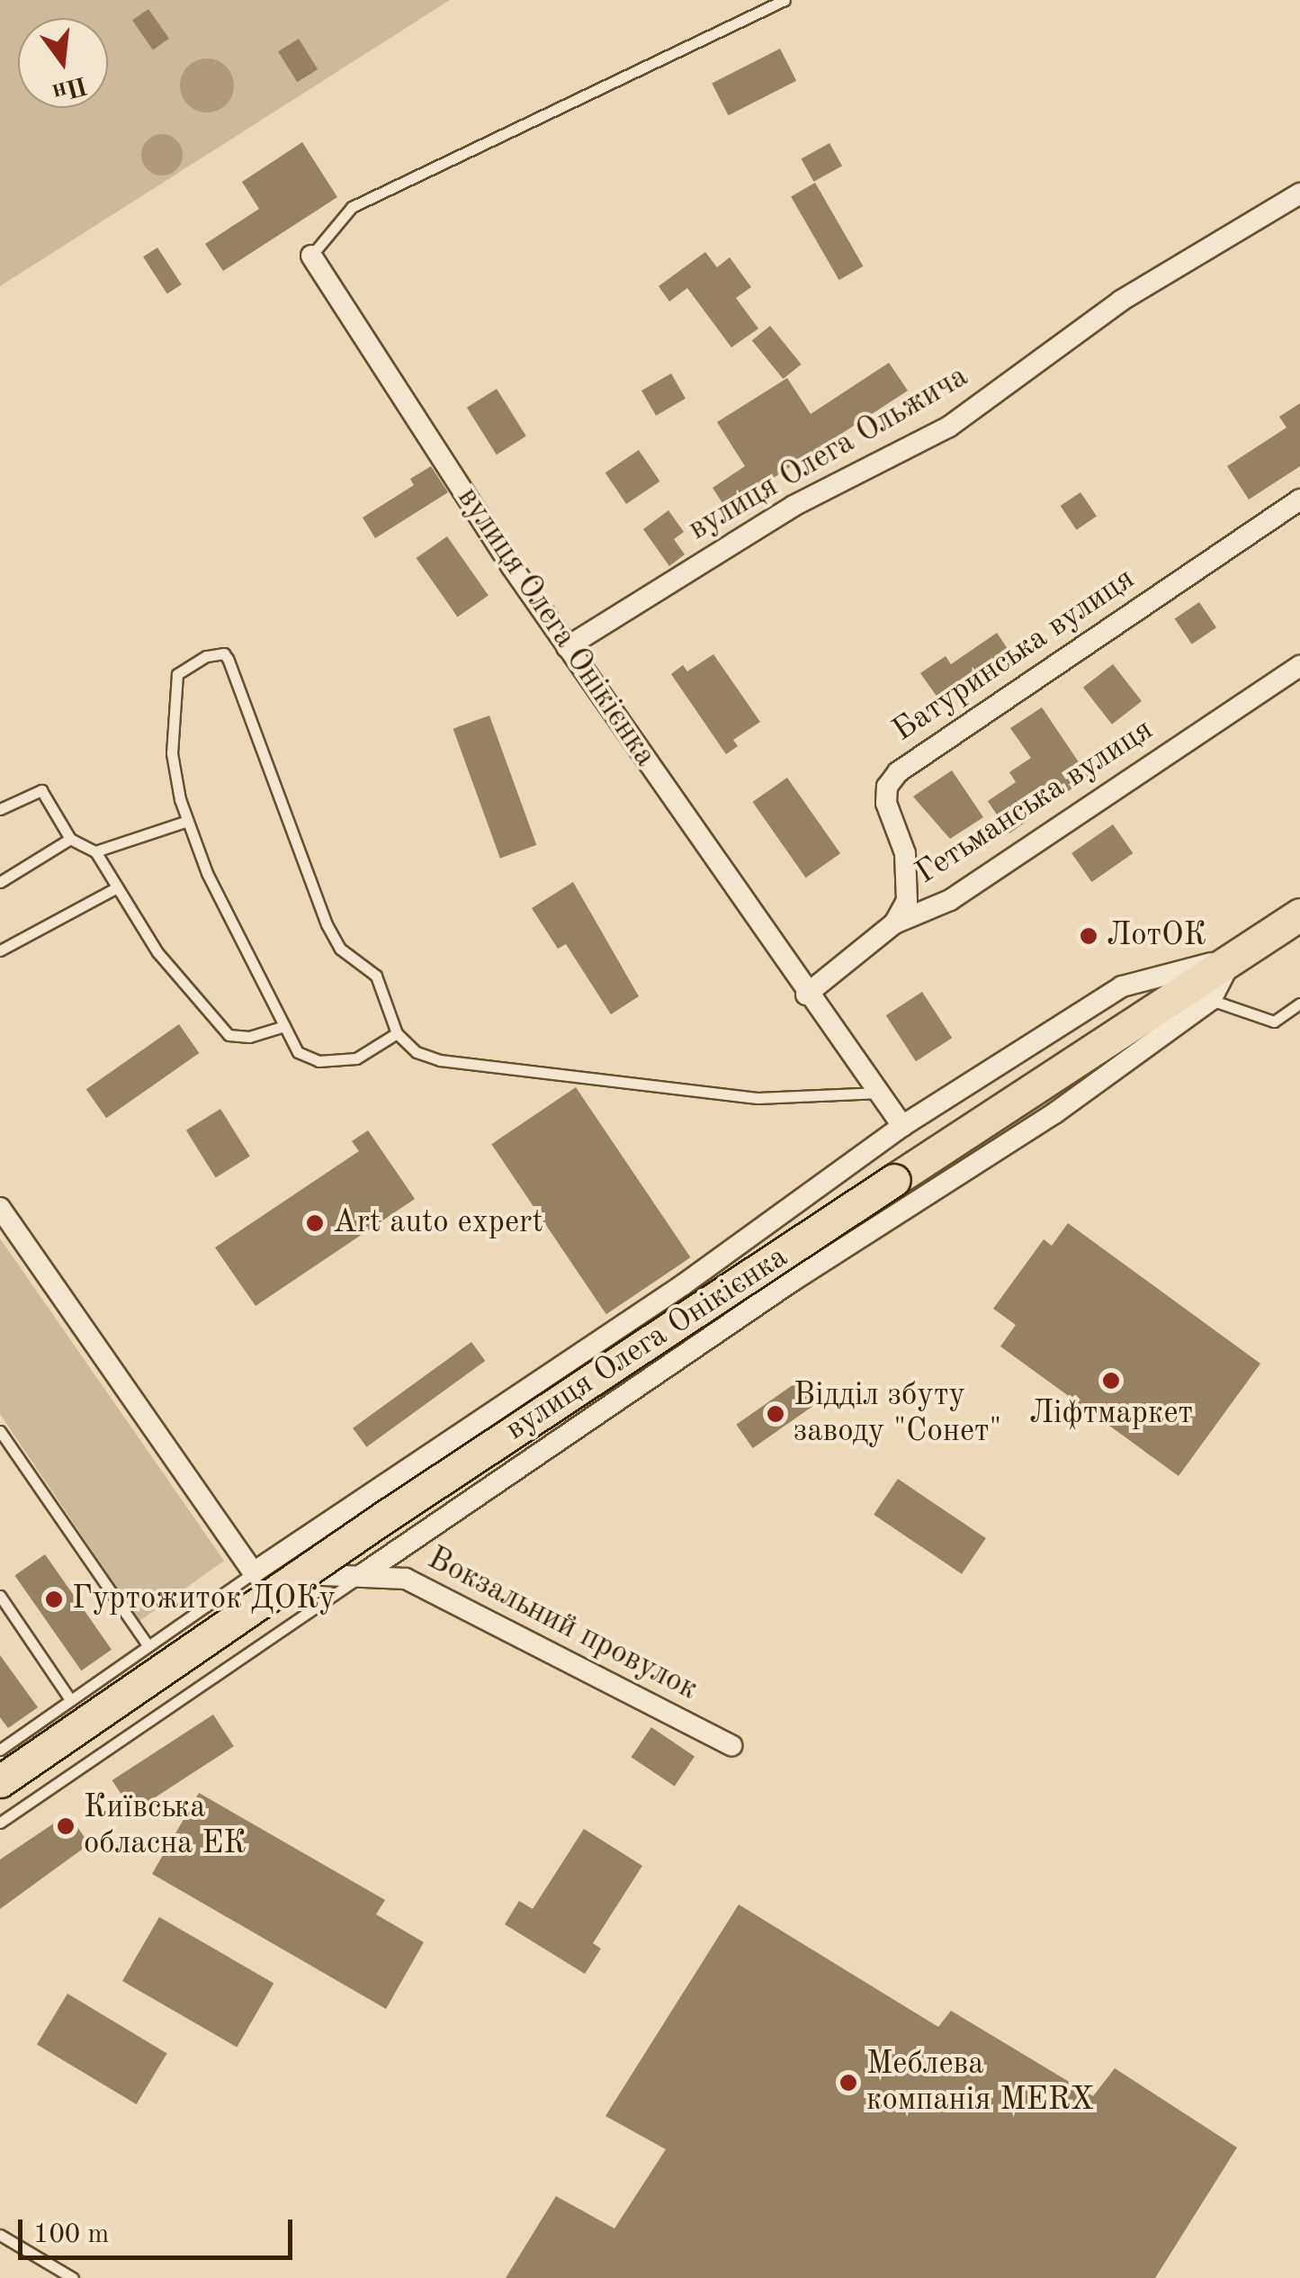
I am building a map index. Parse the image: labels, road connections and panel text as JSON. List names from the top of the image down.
{
  "streets": {
    "main road": ["вулиця Олега Онікієнка"],
    "street": [
      "вулиця Олега Ольжича",
      "Батуринська вулиця",
      "Гетьманська вулиця",
      "Вокзальний провулок"
    ]
  },
  "crossings": [
    ["вулиця Олега Ольжича", "вулиця Олега Онікієнка"],
    ["вулиця Олега Онікієнка", "Гетьманська вулиця"],
    ["Батуринська вулиця", "Гетьманська вулиця"]
  ],
  "places": [
    "ЛотОК",
    "Art auto expert",
    "Ліфтмаркет",
    "Відділ збуту заводу \"Сонет\"",
    "Гуртожиток ДОКу",
    "Київська обласна ЕК",
    "Меблева компанія MERX"
  ],
  "scale_bar": "100 m",
  "north": "bottom"
}
